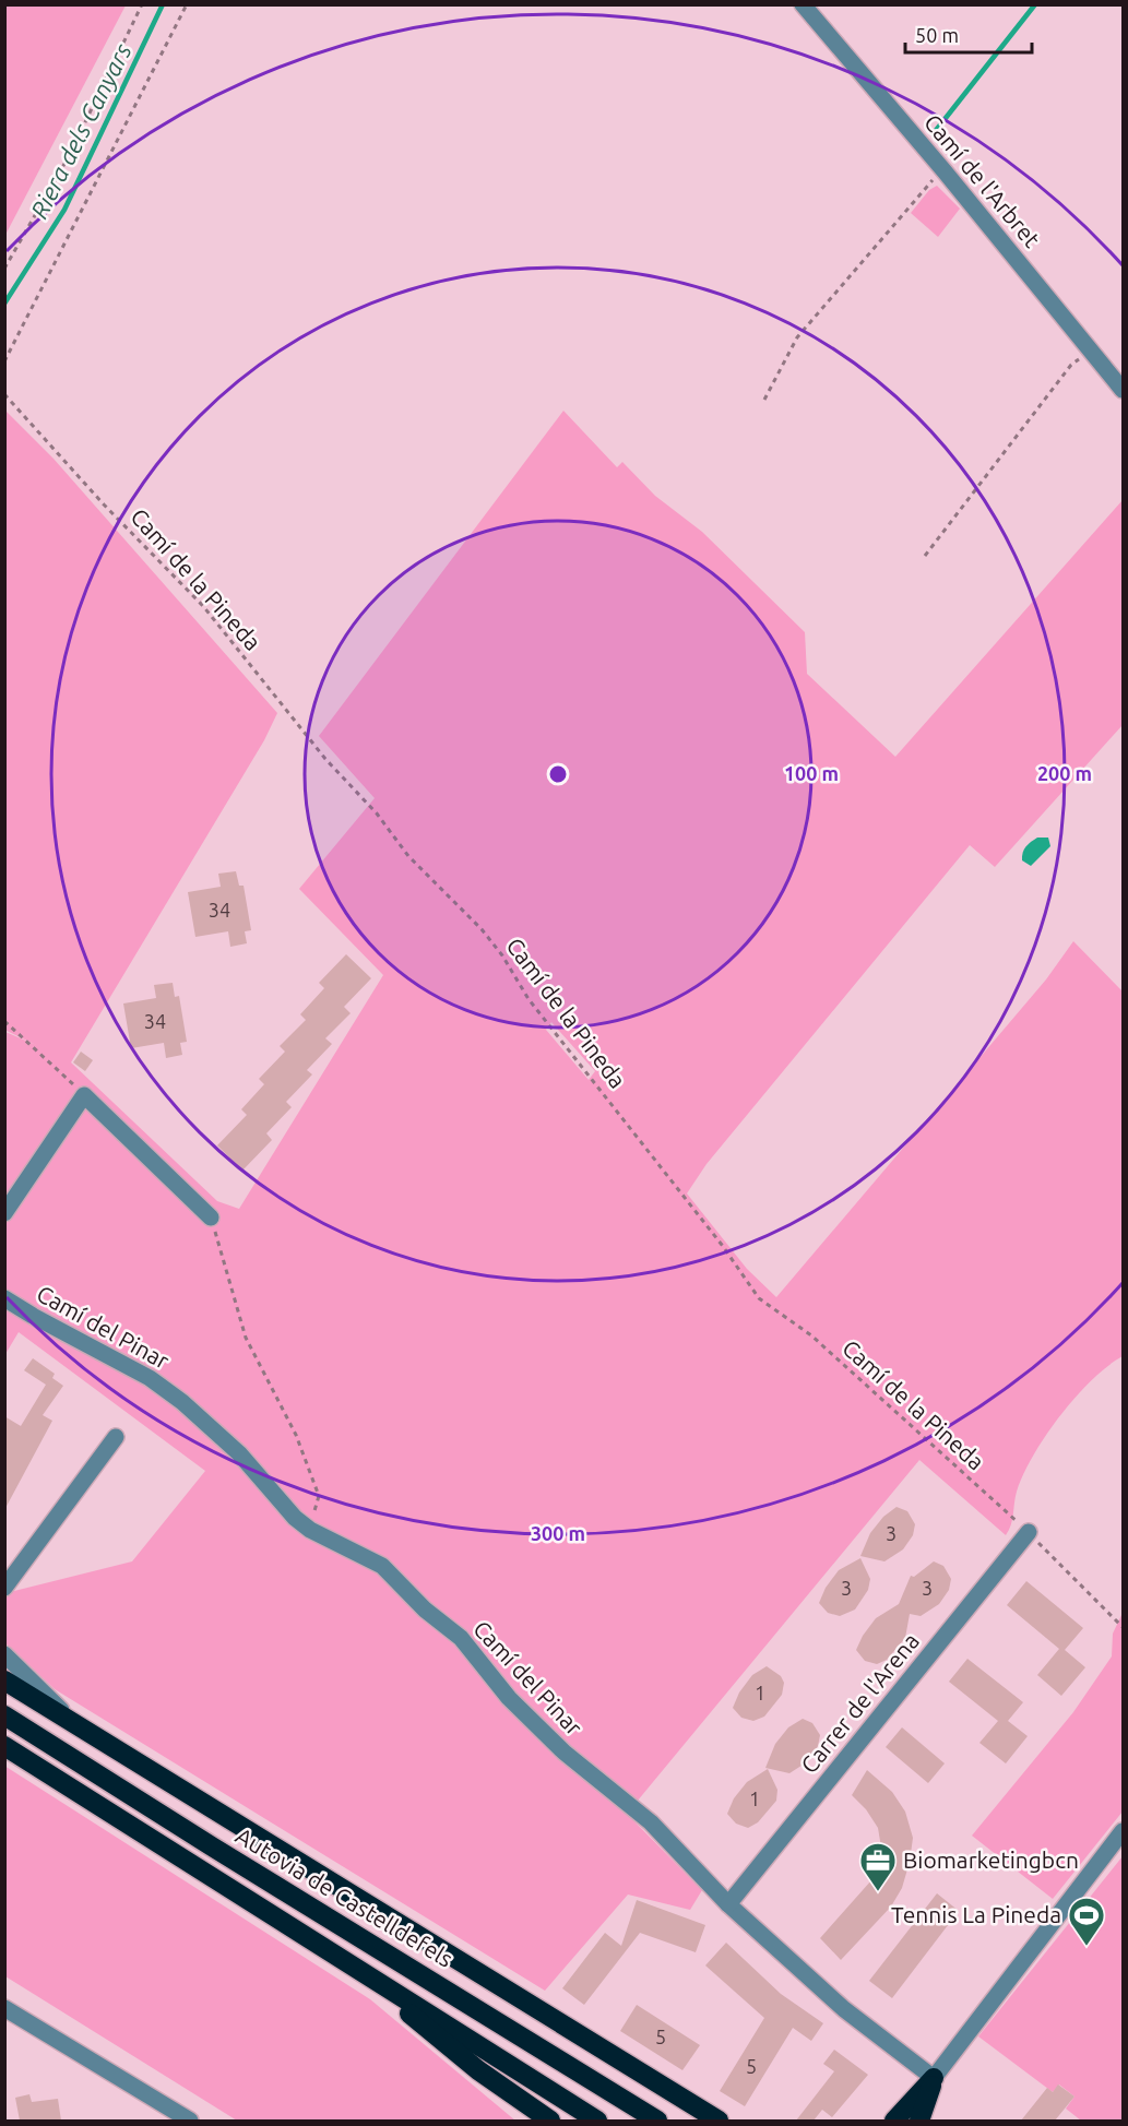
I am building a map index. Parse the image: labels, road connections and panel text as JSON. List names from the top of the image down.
{
  "streets": {
    "highway": ["Autovia de Castelldefels"],
    "street": ["Camí de l'Arbret", "Camí del Pinar", "Carrer de l'Arena"],
    "path": ["Camí de la Pineda"]
  },
  "crossings": [
    ["Camí de la Pineda", "Carrer de l'Arena"],
    ["Camí del Pinar", "Carrer de l'Arena"]
  ],
  "water": ["Riera dels Canyars"],
  "places": {
    "office": ["Biomarketingbcn"],
    "sports": ["Tennis La Pineda"]
  },
  "house_numbers": [
    "34",
    "34",
    "3",
    "3",
    "3",
    "1",
    "1",
    "5",
    "5"
  ],
  "scale_bar": "50 m",
  "rings": ["100 m", "200 m", "300 m"]
}
